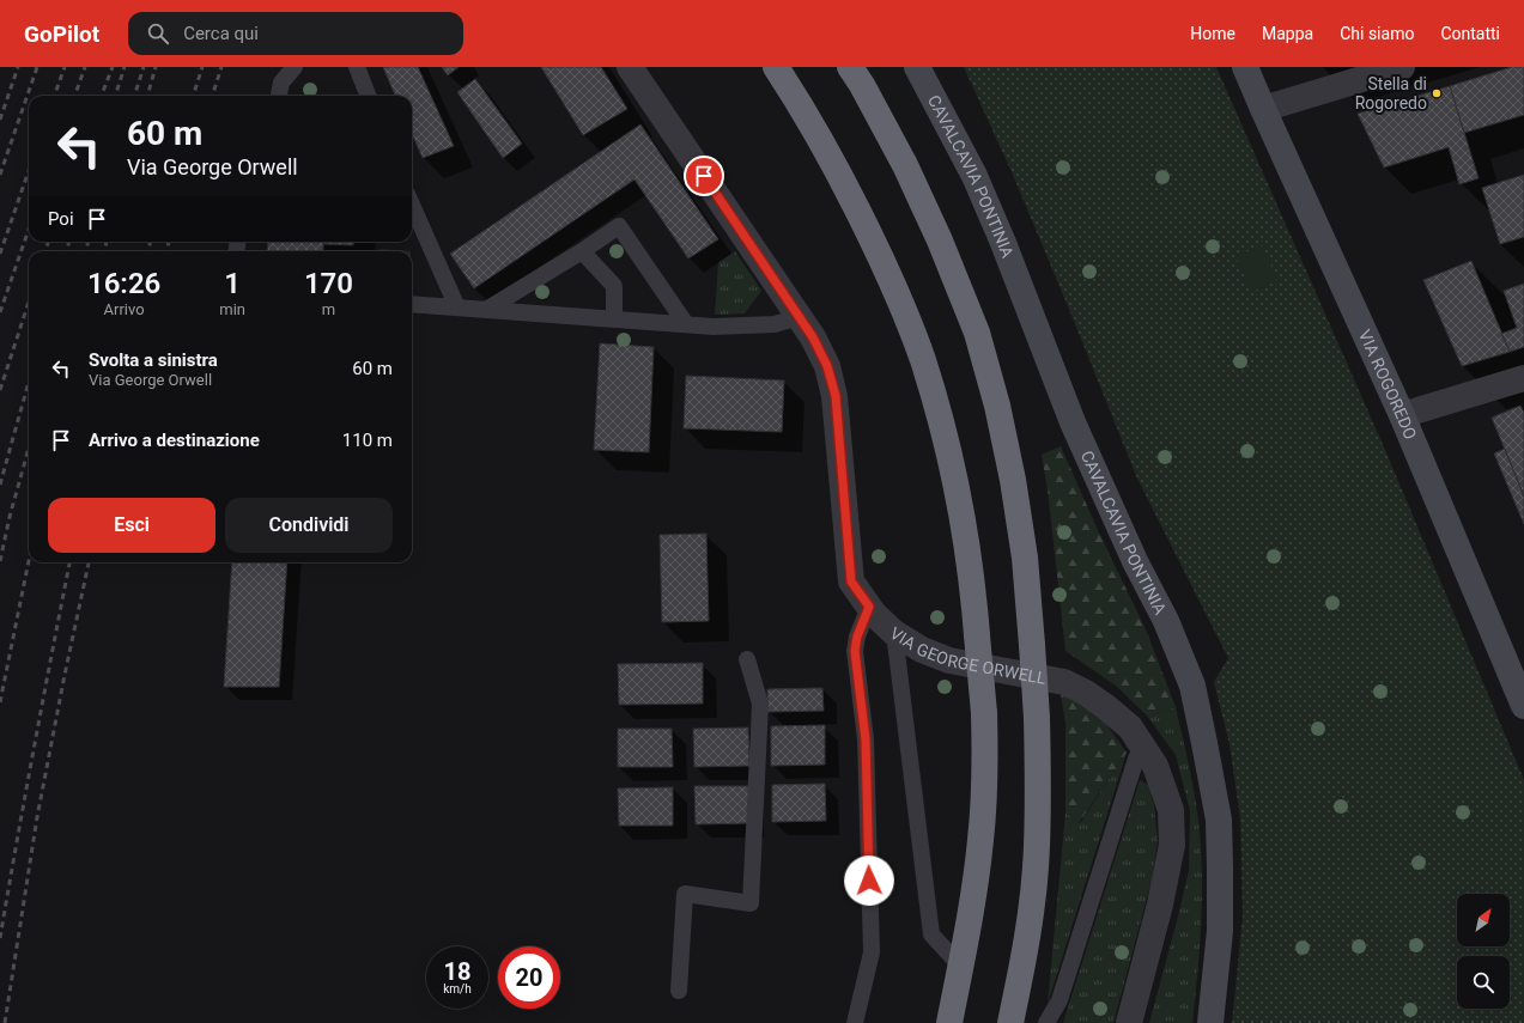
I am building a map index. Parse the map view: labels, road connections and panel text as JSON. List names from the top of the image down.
{
  "streets": {
    "street": ["CAVALCAVIA PONTINIA", "VIA ROGOREDO", "VIA GEORGE ORWELL"]
  },
  "places": ["Stella di Rogoredo"],
  "north": "top right",
  "page": {
    "header": "GoPilot",
    "search": "Cerca qui",
    "nav": [
      "Home",
      "Mappa",
      "Chi siamo",
      "Contatti"
    ],
    "turn": ["60 m", "Via George Orwell"],
    "then": "Poi",
    "eta": [
      "16:26",
      "Arrivo",
      "1",
      "min",
      "170",
      "m"
    ],
    "list": [
      {
        "name": "Svolta a sinistra",
        "note": "Via George Orwell",
        "value": "60 m"
      },
      {
        "name": "Arrivo a destinazione",
        "value": "110 m"
      }
    ],
    "buttons": ["Esci", "Condividi"],
    "speed": "18 km/h",
    "limit": "20"
  }
}
